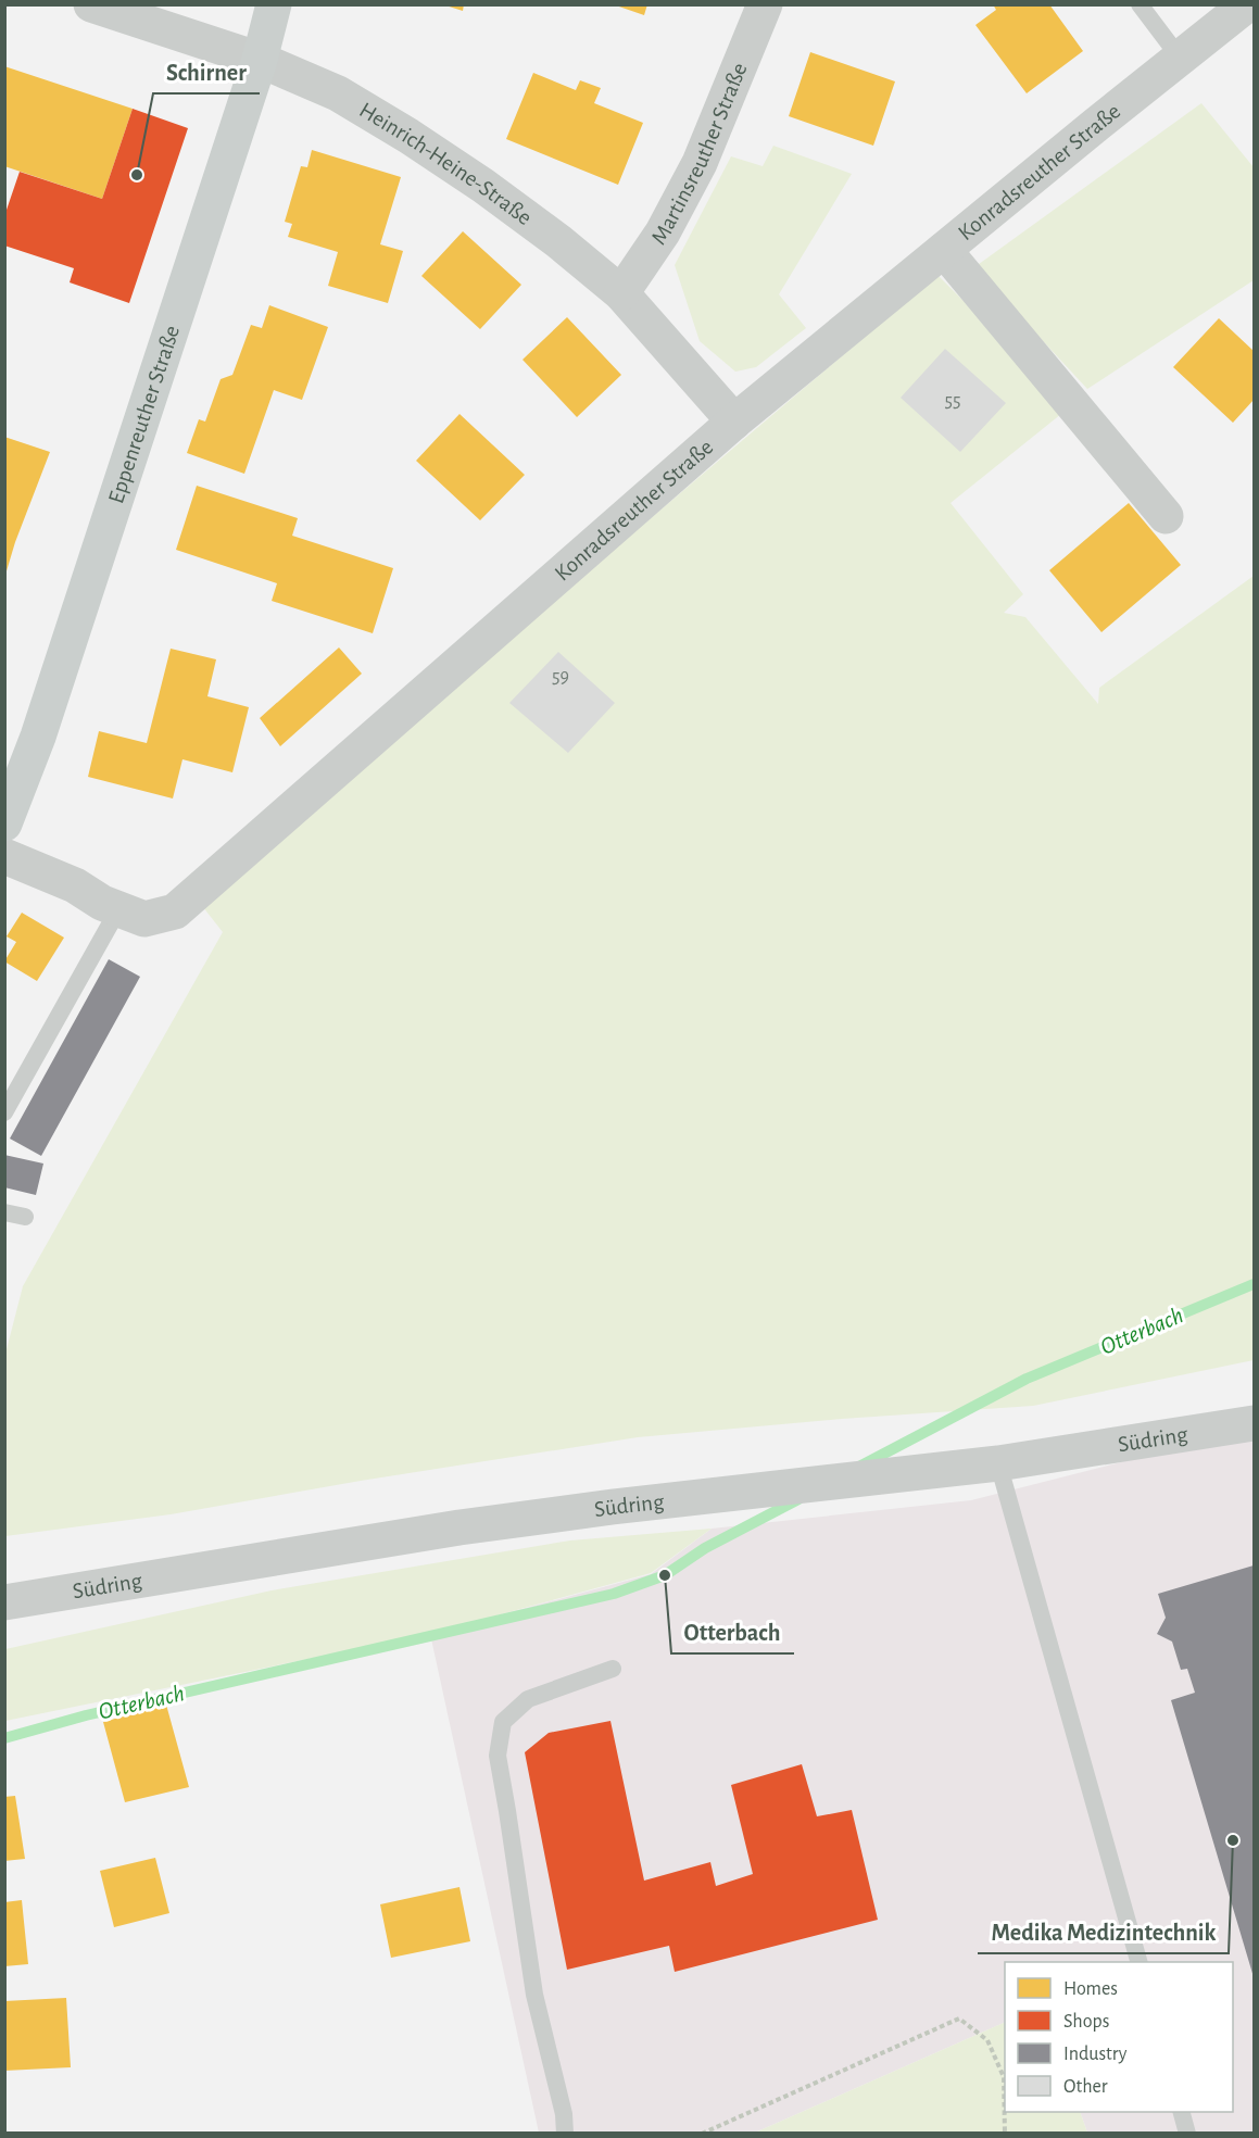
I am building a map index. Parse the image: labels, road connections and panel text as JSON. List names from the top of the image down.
{
  "streets": {
    "main road": ["Eppenreuther Straße"],
    "street": [
      "Martinsreuther Straße",
      "Heinrich-Heine-Straße",
      "Konradsreuther Straße",
      "Südring"
    ]
  },
  "crossings": [
    ["Martinsreuther Straße", "Heinrich-Heine-Straße"],
    ["Heinrich-Heine-Straße", "Konradsreuther Straße"],
    ["Heinrich-Heine-Straße", "Eppenreuther Straße"]
  ],
  "water": ["Otterbach"],
  "places": ["Schirner", "Otterbach", "Medika Medizintechnik"],
  "house_numbers": ["55", "59"],
  "legend": [
    "Homes",
    "Shops",
    "Industry",
    "Other"
  ]
}
